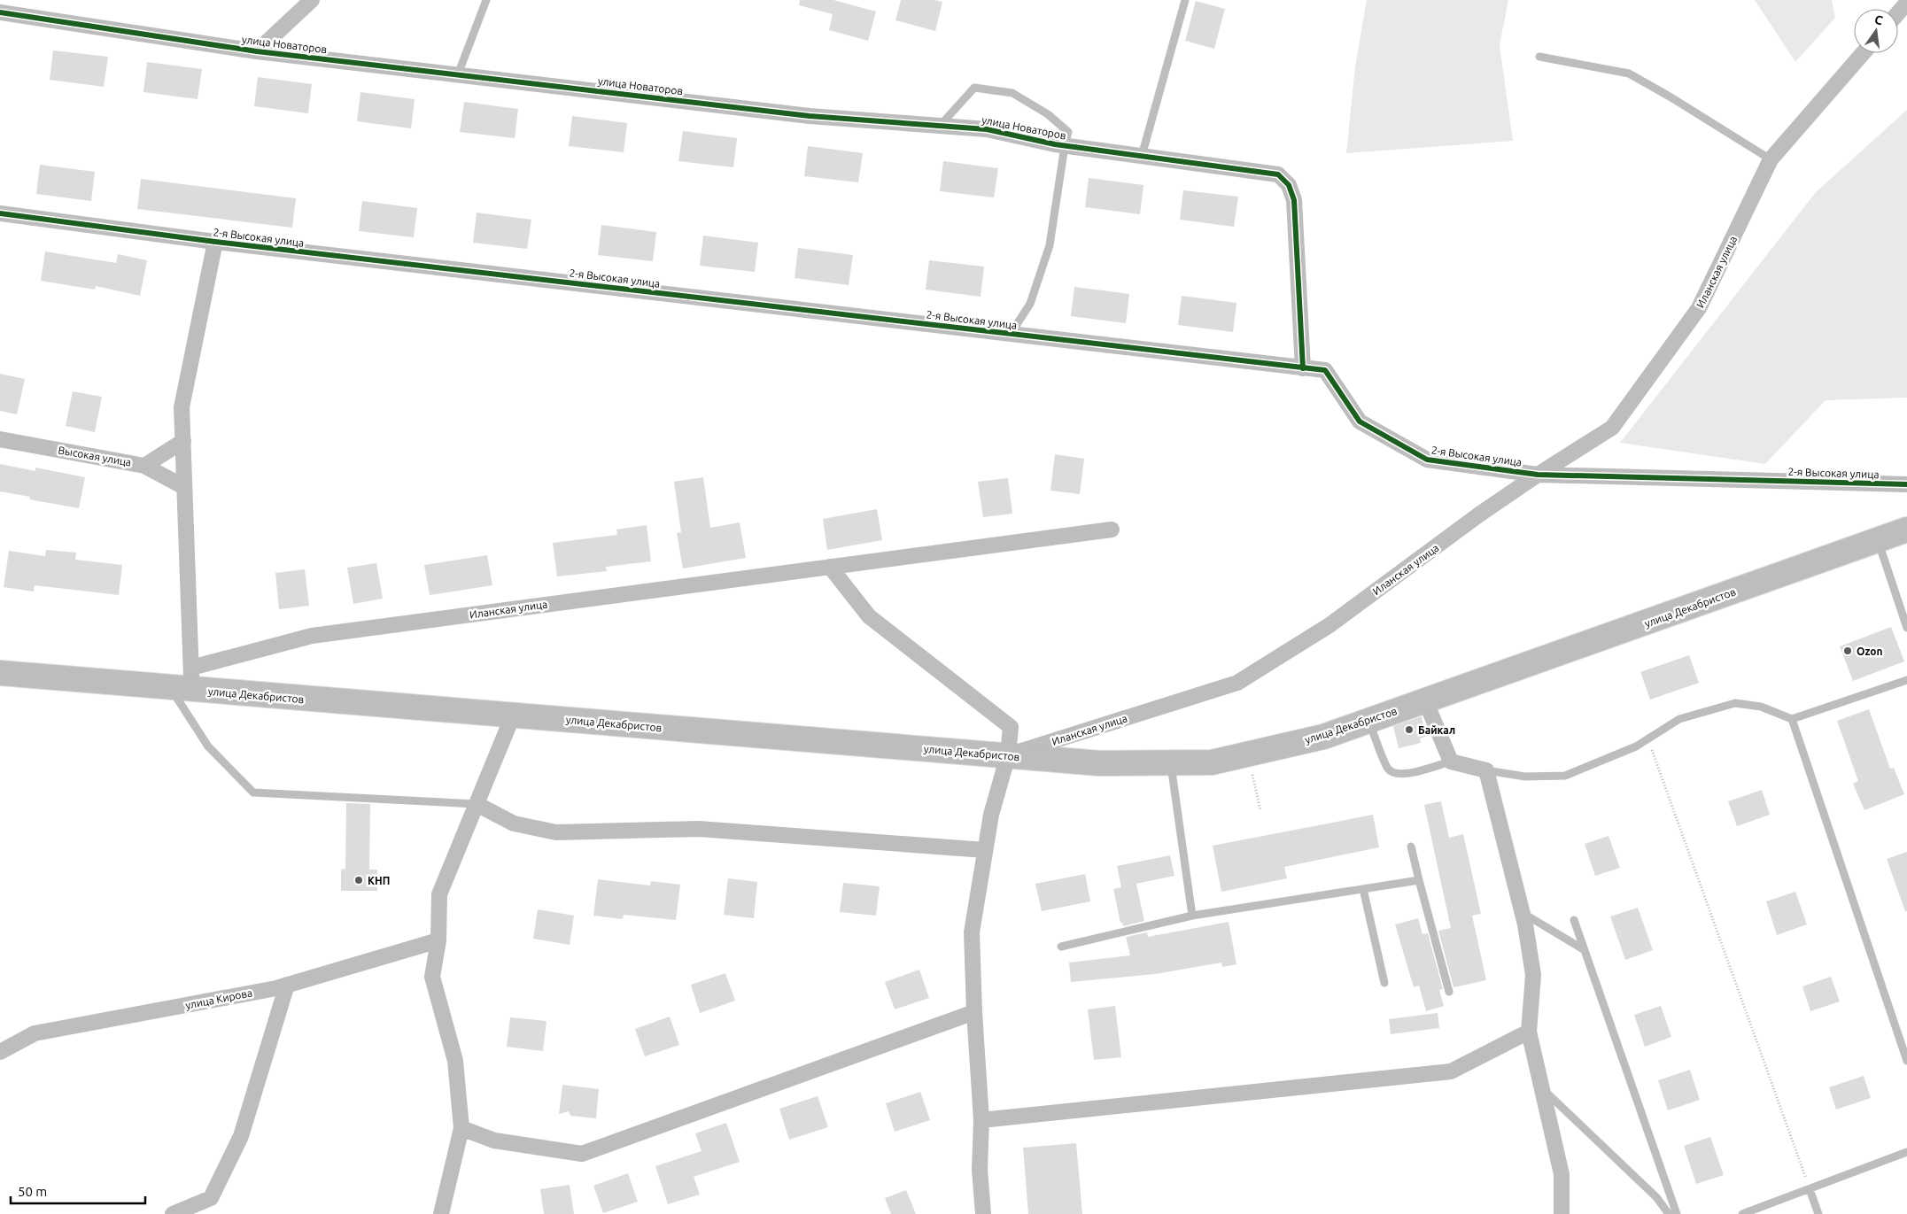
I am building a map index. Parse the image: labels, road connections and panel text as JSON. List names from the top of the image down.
{
  "streets": {
    "main road": ["улица Декабристов"],
    "street": [
      "улица Новаторов",
      "2-я Высокая улица",
      "Иланская улица",
      "Высокая улица",
      "улица Кирова"
    ]
  },
  "crossings": [
    ["улица Новаторов", "2-я Высокая улица"],
    ["2-я Высокая улица", "Иланская улица"],
    ["Иланская улица", "улица Декабристов"]
  ],
  "places": ["Ozon", "Байкал", "КНП"],
  "scale_bar": "50 m",
  "north": "top"
}
